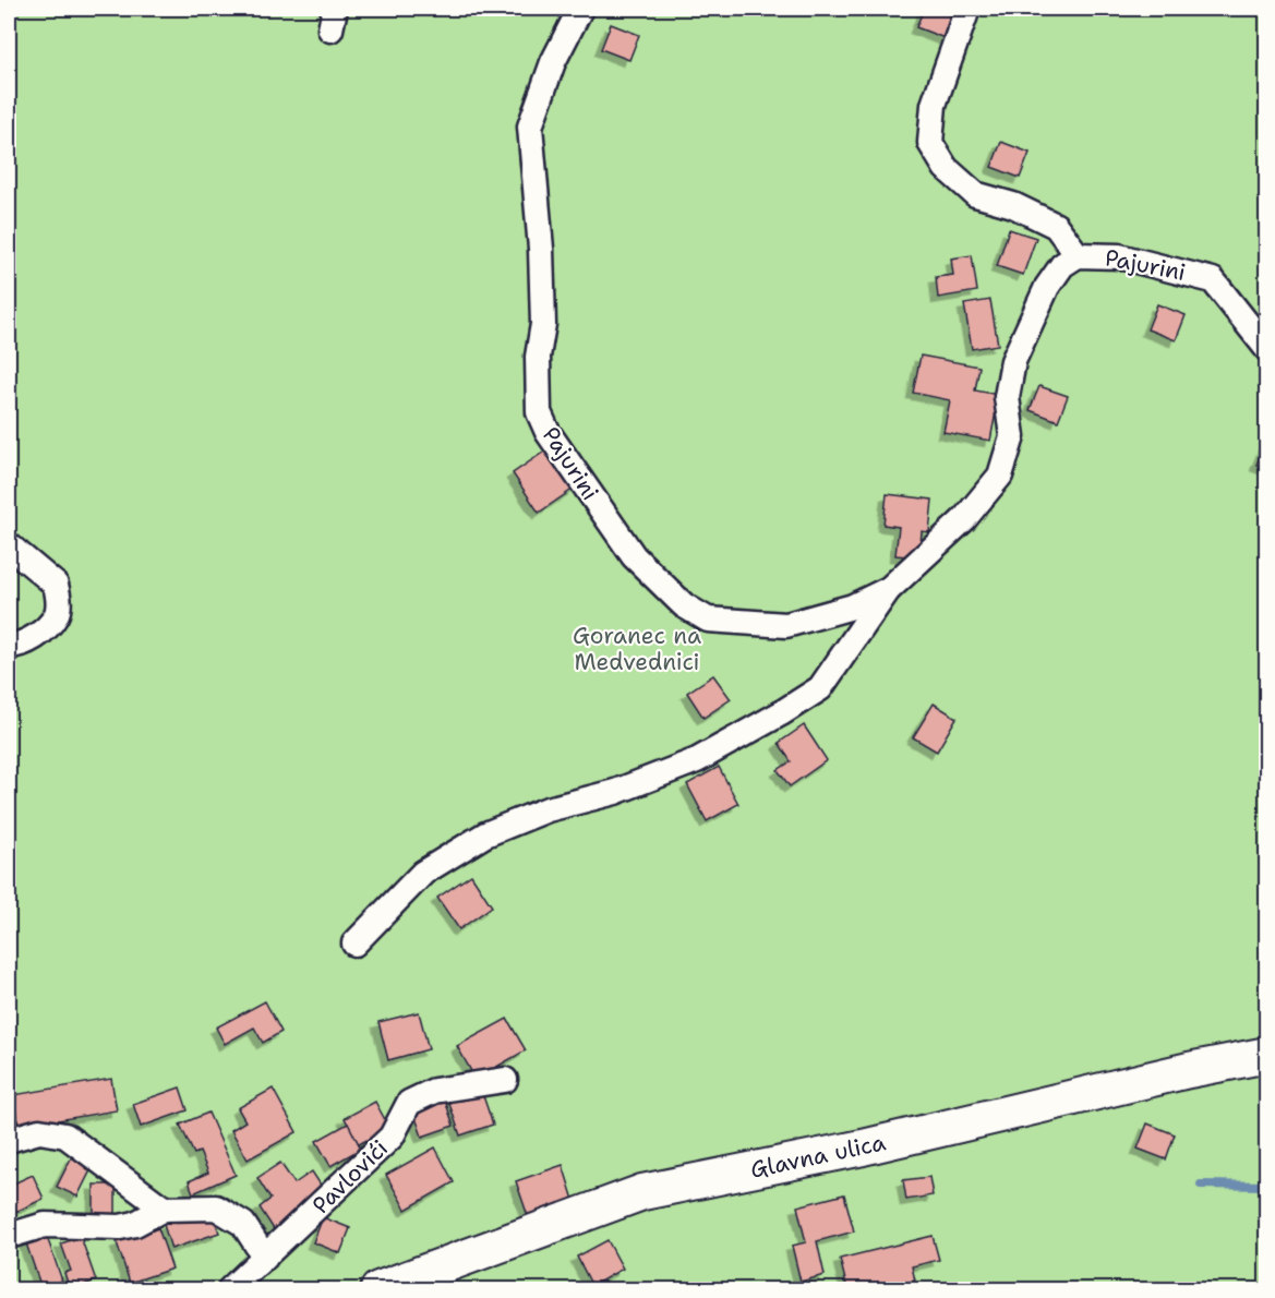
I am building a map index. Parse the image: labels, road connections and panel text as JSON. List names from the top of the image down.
{
  "streets": {
    "main road": ["Glavna ulica"],
    "street": ["Pajurini", "Pavlovići"]
  },
  "parks": ["Goranec na Medvednici"]
}
